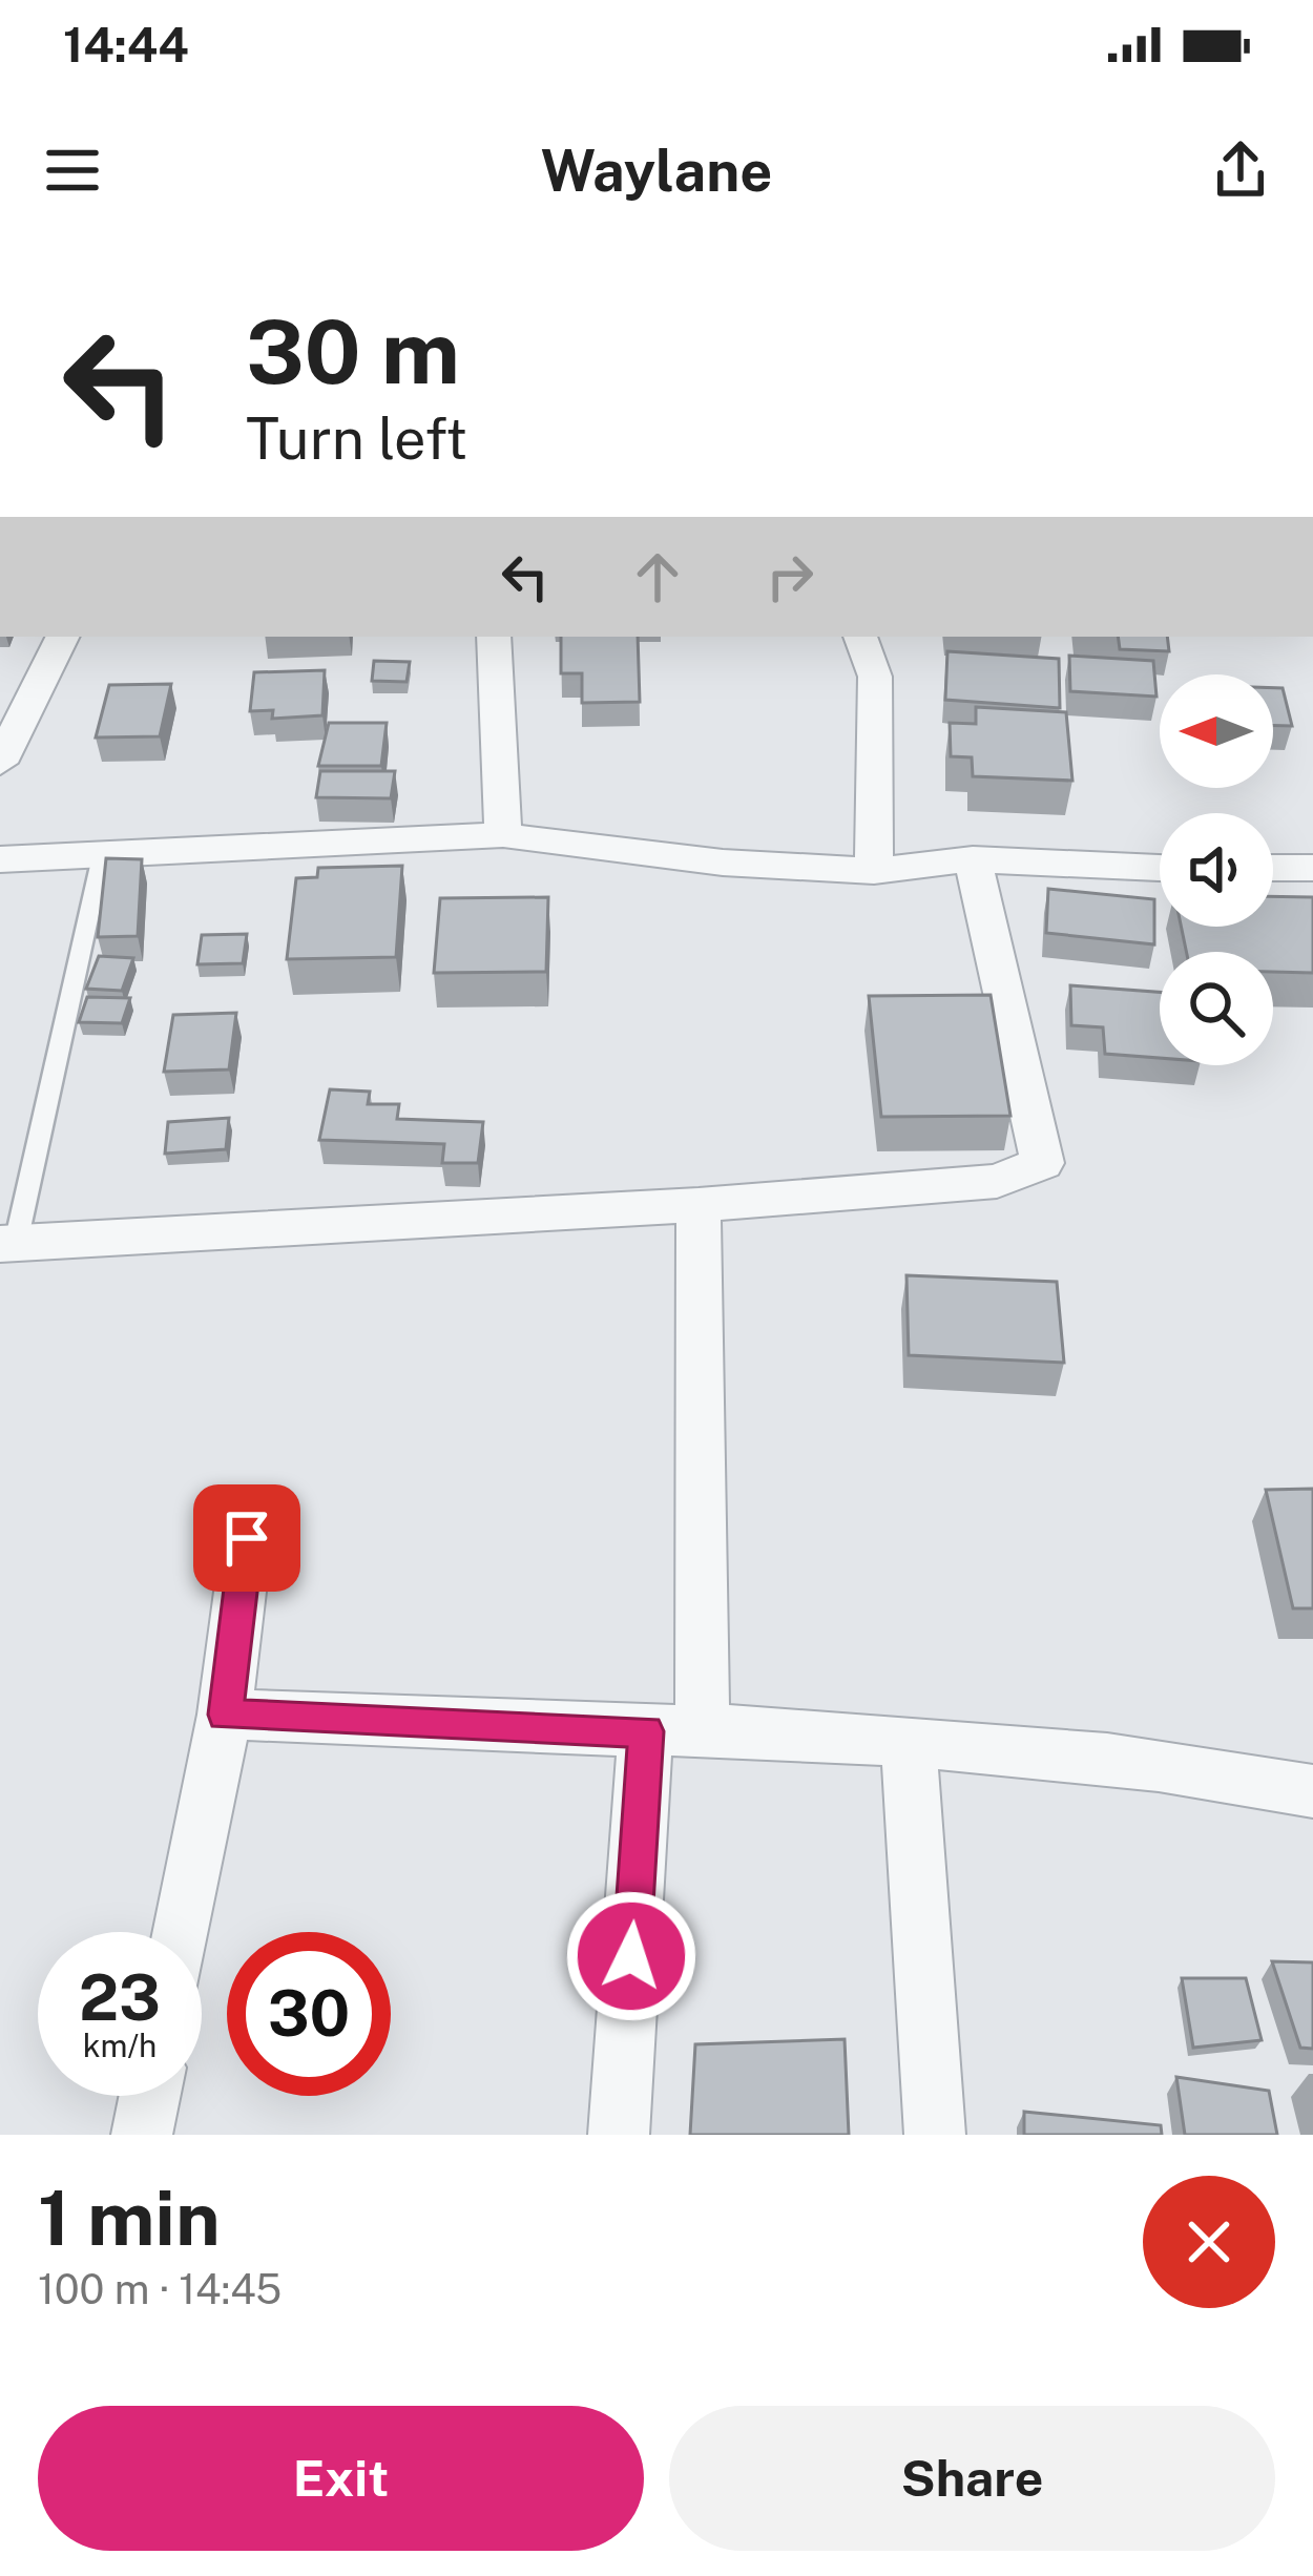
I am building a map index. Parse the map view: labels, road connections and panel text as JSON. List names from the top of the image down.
{
  "north": "left",
  "page": {
    "status": "14:44",
    "header": "Waylane",
    "turn": ["30 m", "Turn left"],
    "speed": "23 km/h",
    "limit": "30",
    "heading": ["1 min", "100 m · 14:45"],
    "buttons": ["Exit", "Share"]
  }
}
